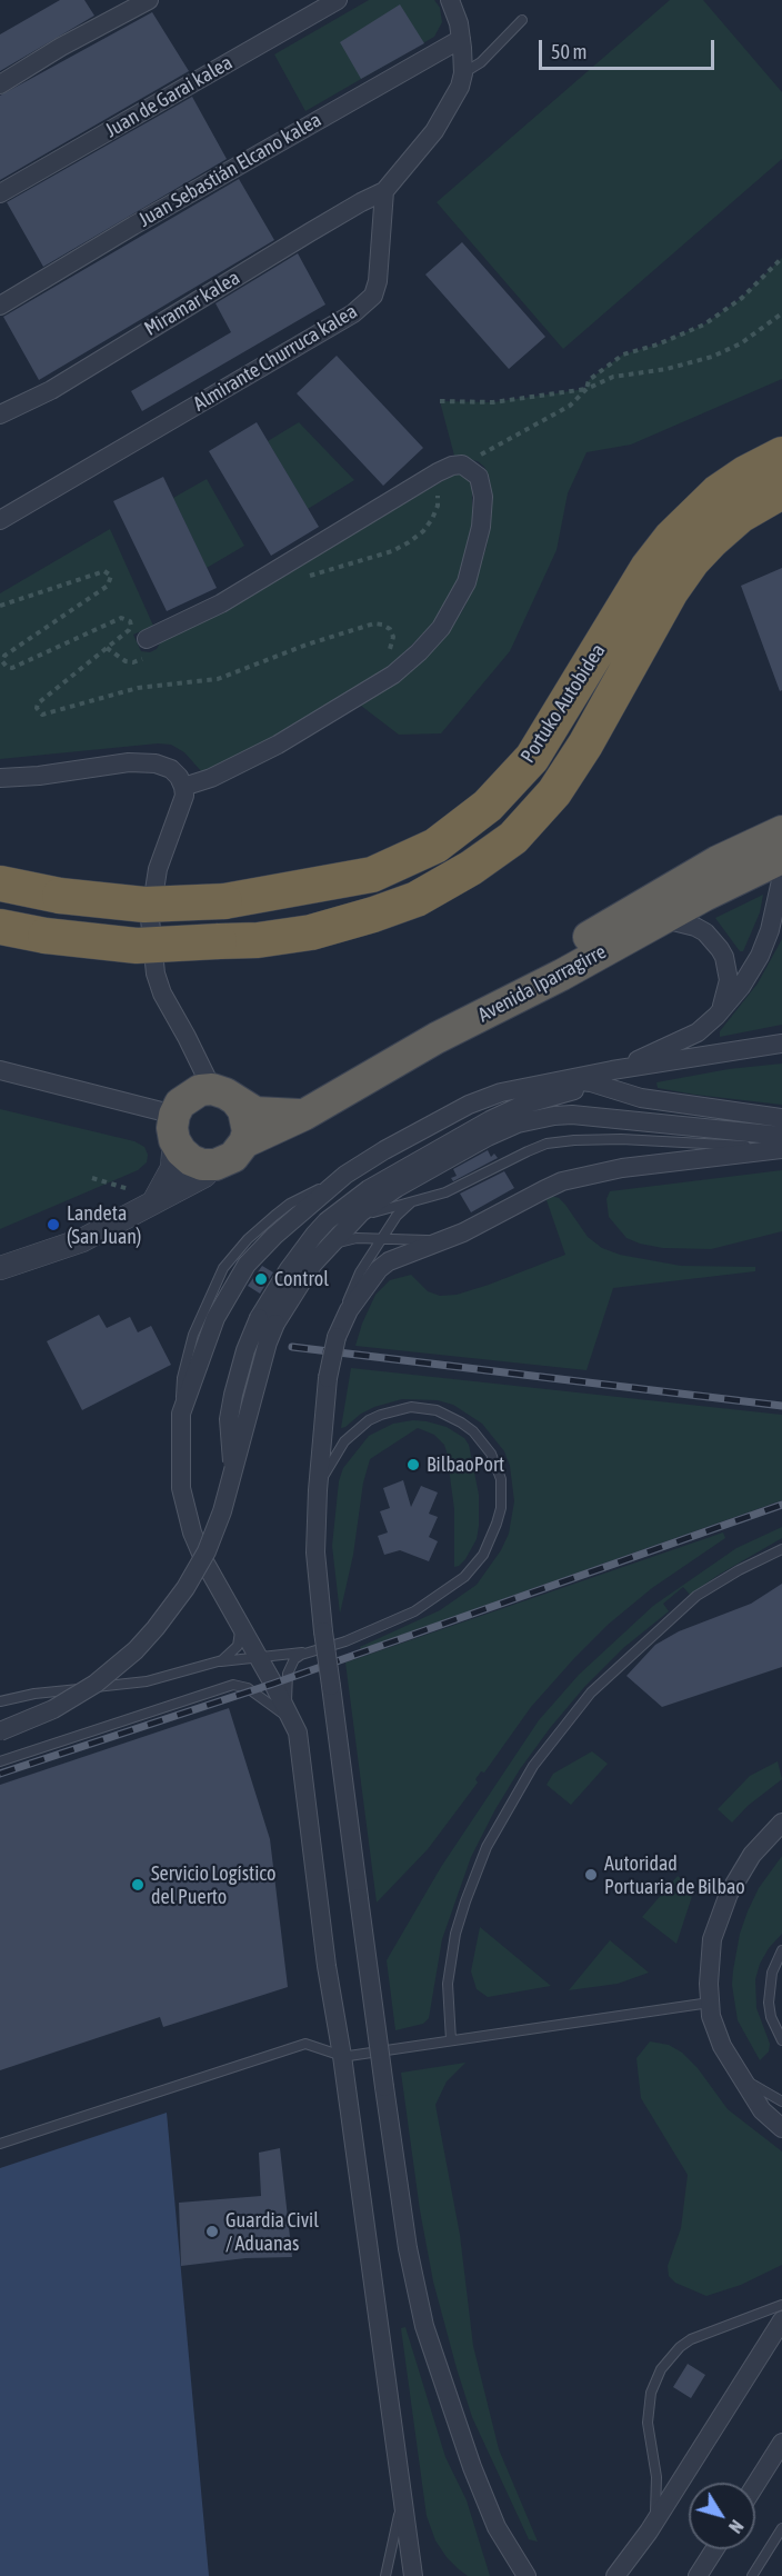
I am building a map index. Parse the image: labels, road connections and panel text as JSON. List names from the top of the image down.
{
  "streets": {
    "highway": ["Portuko Autobidea", "Avenida Iparragirre"],
    "street": [
      "Juan de Garai kalea",
      "Juan Sebastián Elcano kalea",
      "Miramar kalea",
      "Almirante Churruca kalea"
    ]
  },
  "crossings": [
    ["Miramar kalea", "Almirante Churruca kalea"]
  ],
  "places": [
    "Landeta (San Juan)",
    "Control",
    "BilbaoPort",
    "Autoridad Portuaria de Bilbao",
    "Servicio Logístico del Puerto",
    "Guardia Civil / Aduanas"
  ],
  "scale_bar": "50 m",
  "north": "bottom right"
}
